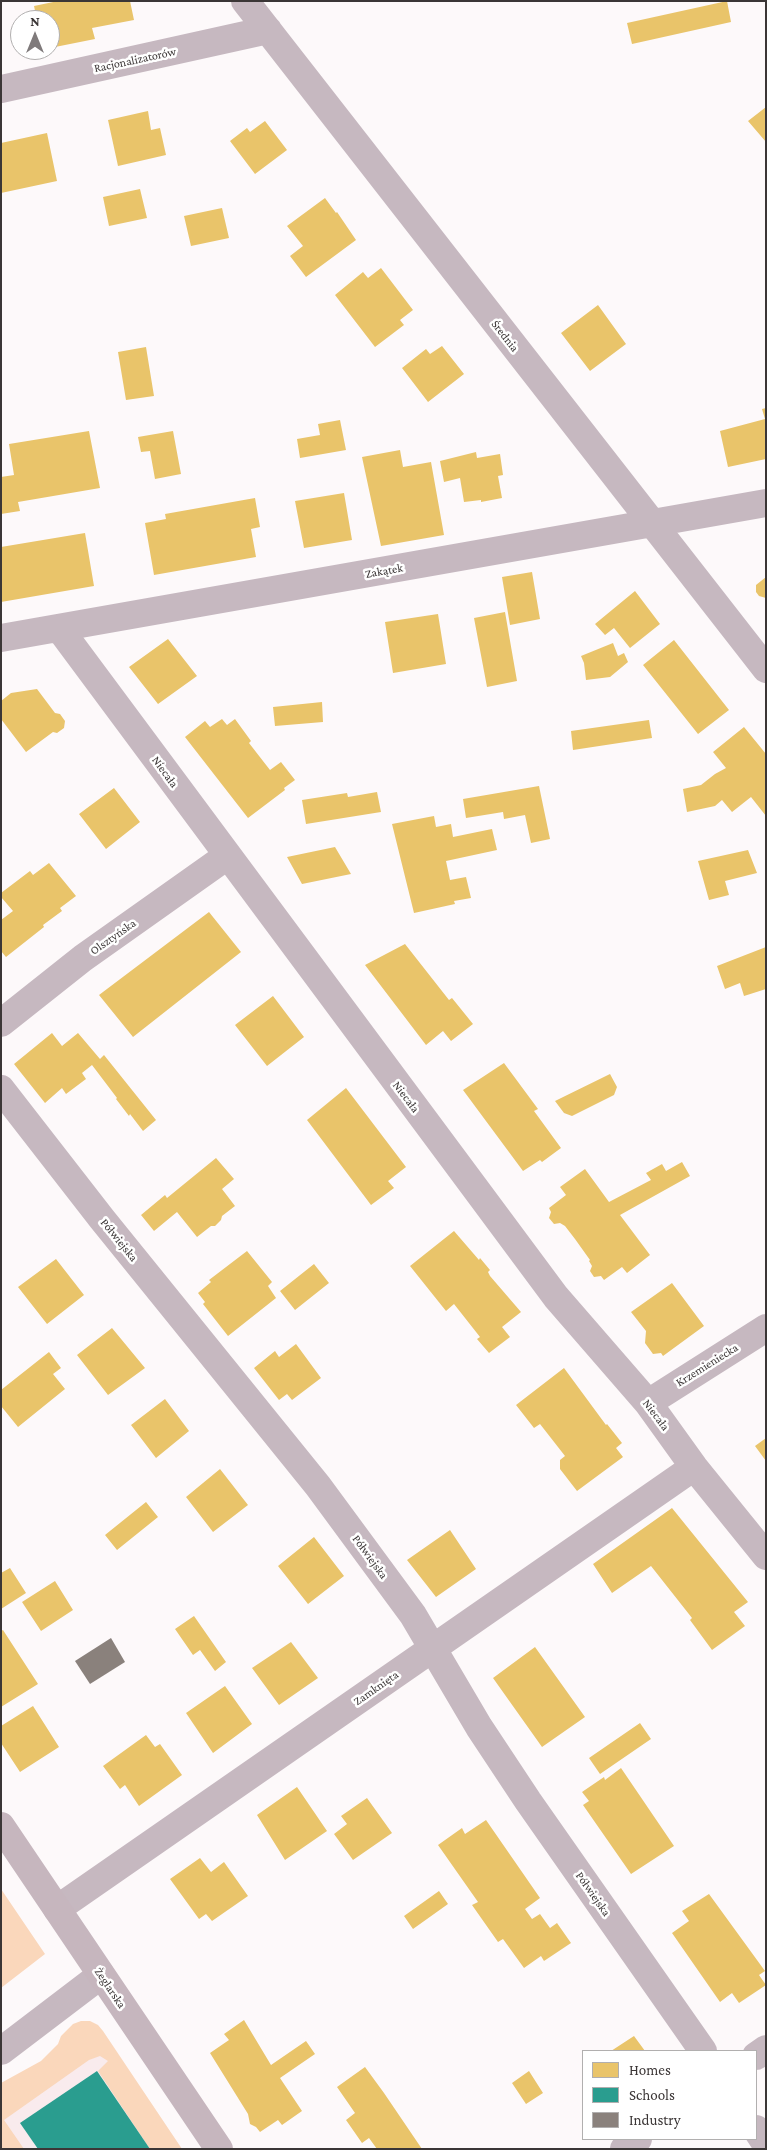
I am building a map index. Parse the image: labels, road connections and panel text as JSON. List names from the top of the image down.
{
  "streets": {
    "street": [
      "Racjonalizatorów",
      "Średnia",
      "Zakątek",
      "Niecała",
      "Olsztyńska",
      "Półwiejska",
      "Krzemieniecka",
      "Zamknięta",
      "Żeglarska"
    ]
  },
  "crossings": [
    ["Racjonalizatorów", "Średnia"],
    ["Średnia", "Zakątek"],
    ["Zakątek", "Niecała"],
    ["Niecała", "Olsztyńska"],
    ["Niecała", "Krzemieniecka"],
    ["Niecała", "Zamknięta"],
    ["Półwiejska", "Zamknięta"],
    ["Zamknięta", "Żeglarska"]
  ],
  "legend": ["Homes", "Schools", "Industry"],
  "north": "top"
}
